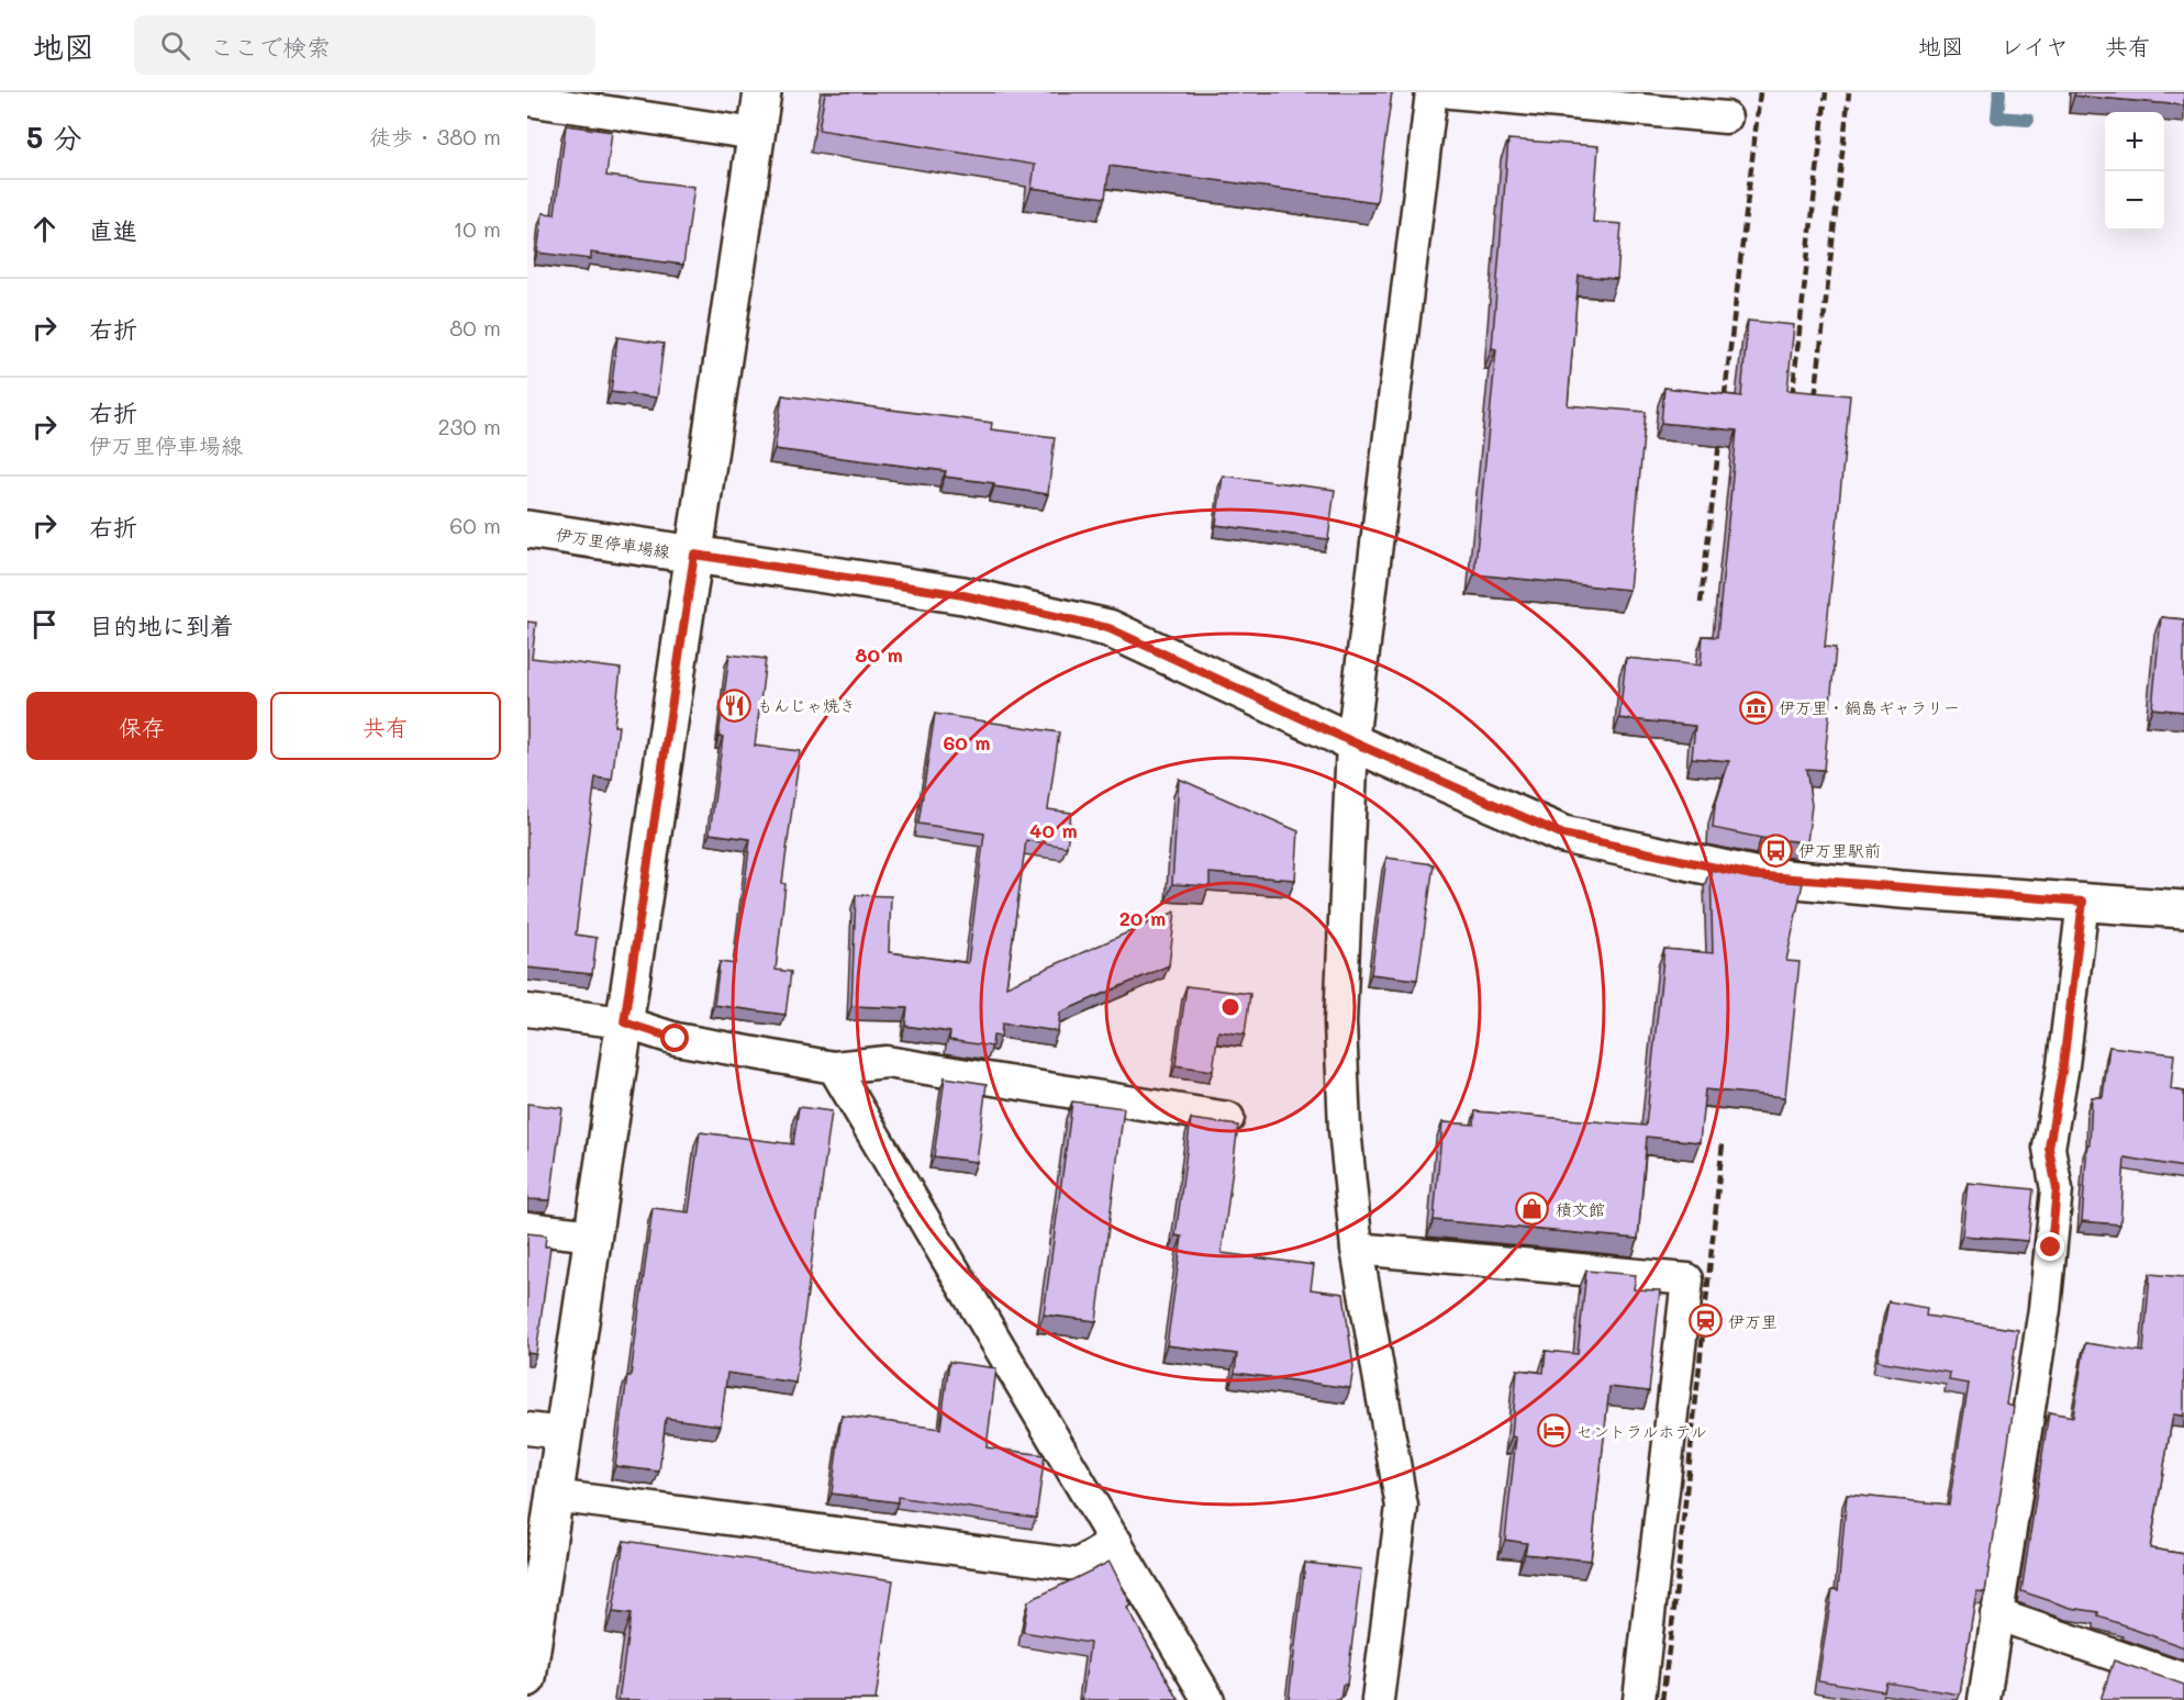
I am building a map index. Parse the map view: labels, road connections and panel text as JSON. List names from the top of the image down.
{
  "streets": {
    "main road": ["伊万里停車場線"]
  },
  "places": {
    "restaurant": ["もんじゃ焼き"],
    "museum": ["伊万里・鍋島ギャラリー"],
    "bus stop": ["伊万里駅前"],
    "shop": ["積文館"],
    "station": ["伊万里"],
    "hotel": ["セントラルホテル"]
  },
  "page": {
    "header": "地図",
    "search": "ここで検索",
    "nav": ["地図", "レイヤ", "共有"],
    "heading": ["5 分", "徒歩 · 380 m"],
    "map_buttons": ["+", "−"],
    "list": [
      ["直進", "10 m"],
      ["右折", "80 m"],
      ["右折", "伊万里停車場線", "230 m"],
      ["右折", "60 m"],
      "目的地に到着"
    ],
    "buttons": ["保存", "共有"]
  },
  "rings": [
    "80 m",
    "60 m",
    "40 m",
    "20 m"
  ]
}
